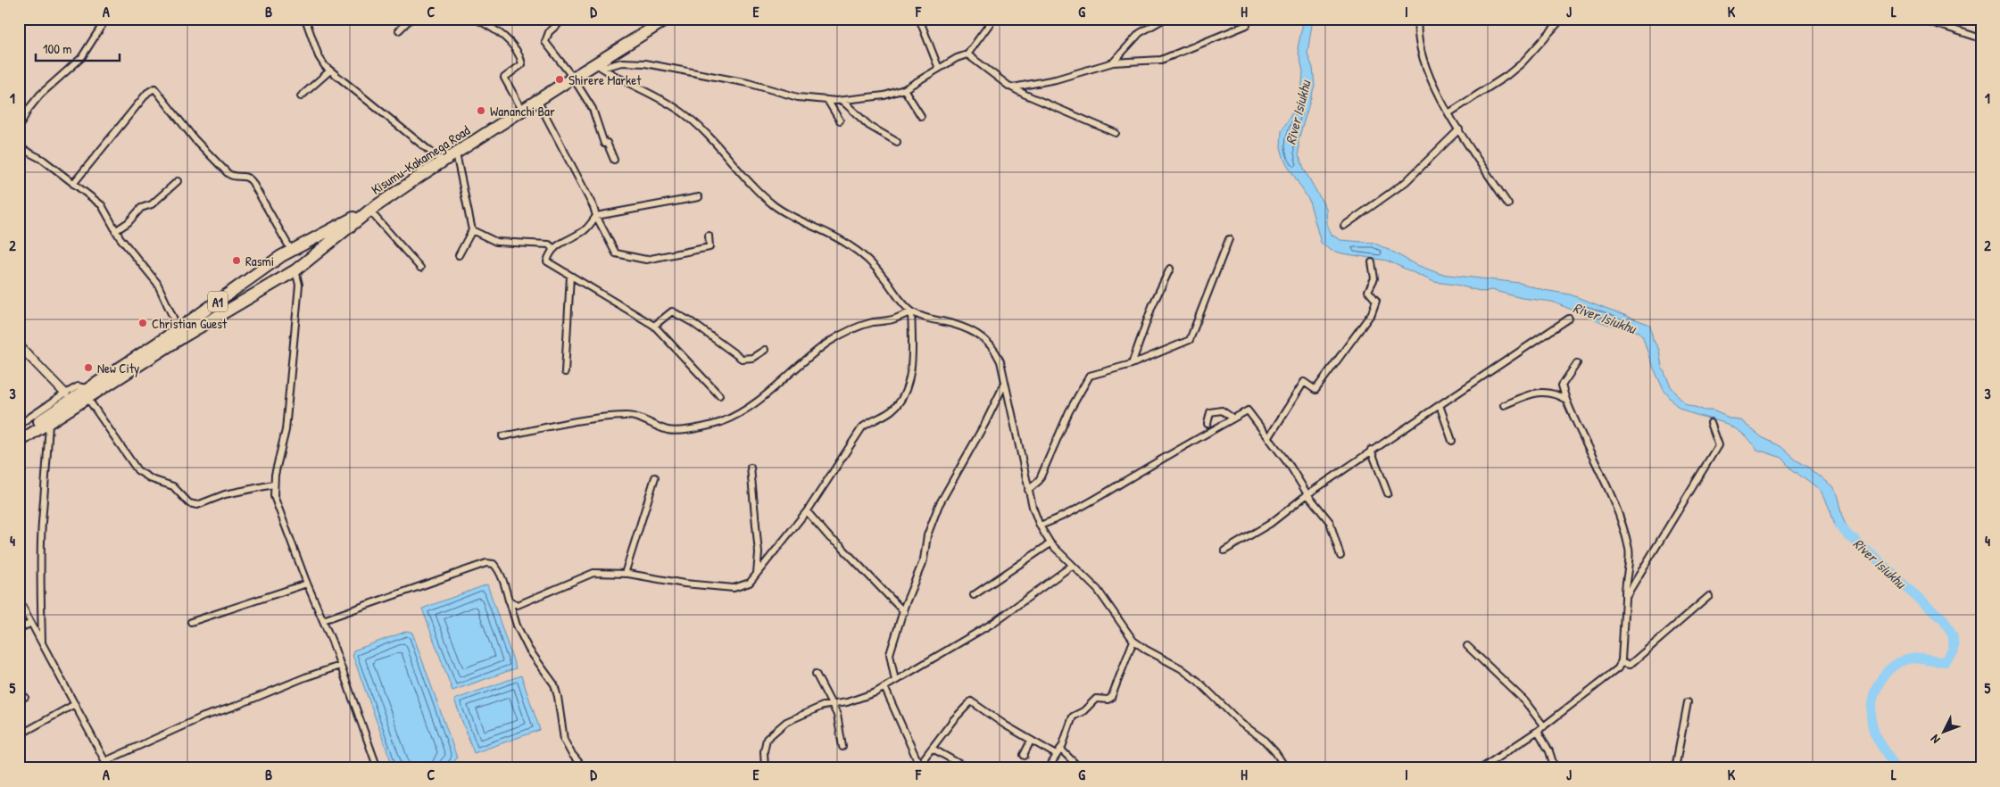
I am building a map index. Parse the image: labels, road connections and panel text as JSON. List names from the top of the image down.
{
  "streets": {
    "highway": ["Kisumu-Kakamega Road", "A1"]
  },
  "water": ["River Isiukhu"],
  "places": [
    "Shirere Market",
    "Wananchi Bar",
    "Rasmi",
    "Christian Guest",
    "New City"
  ],
  "scale_bar": "100 m",
  "north": "bottom left",
  "grid": {
    "columns": [
      "A",
      "B",
      "C",
      "D",
      "E",
      "F",
      "G",
      "H",
      "I",
      "J",
      "K",
      "L"
    ],
    "rows": [
      "1",
      "2",
      "3",
      "4",
      "5"
    ]
  }
}
